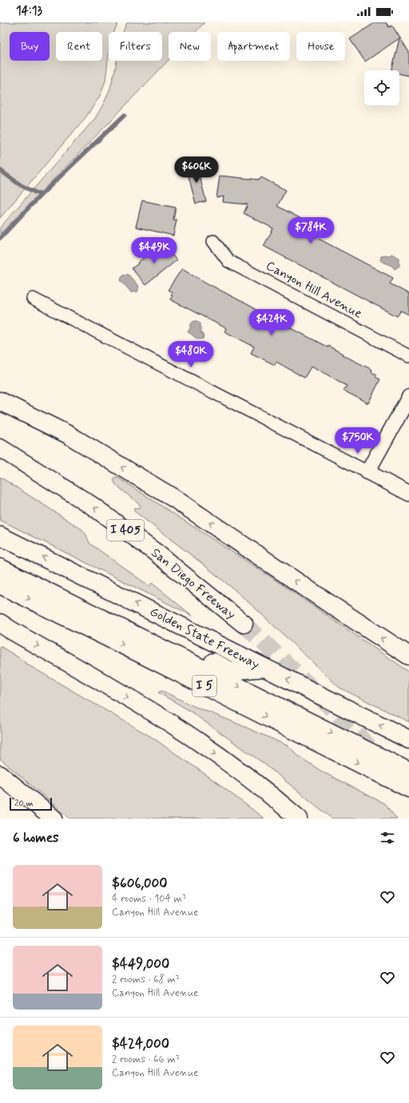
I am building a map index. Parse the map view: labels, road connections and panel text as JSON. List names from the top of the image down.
{
  "streets": {
    "highway": [
      "I 405",
      "San Diego Freeway",
      "Golden State Freeway",
      "I 5"
    ],
    "street": ["Canyon Hill Avenue"]
  },
  "scale_bar": "20 m",
  "page": {
    "status": "14:13",
    "chip": [
      "Buy",
      "Rent",
      "Filters",
      "New",
      "Apartment",
      "House"
    ],
    "price": [
      "$606K",
      "$784K",
      "$449K",
      "$424K",
      "$480K",
      "$750K"
    ],
    "scale": "20 m",
    "heading": "6 homes",
    "list": [
      {
        "name": "$606,000",
        "note": "4 rooms · 104 m² · Canyon Hill Avenue"
      },
      {
        "name": "$449,000",
        "note": "2 rooms · 68 m² · Canyon Hill Avenue"
      },
      {
        "name": "$424,000",
        "note": "2 rooms · 66 m² · Canyon Hill Avenue"
      }
    ]
  }
}
